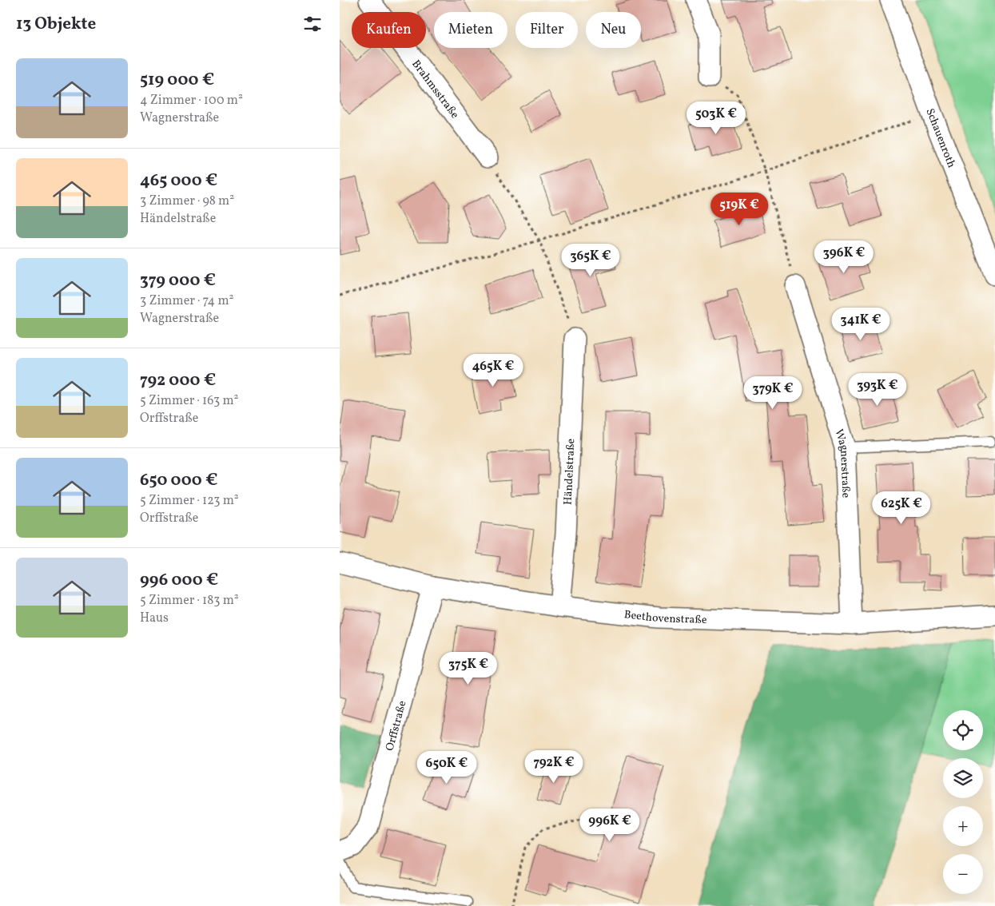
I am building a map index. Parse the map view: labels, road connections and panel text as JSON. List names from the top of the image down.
{
  "streets": {
    "street": [
      "Brahmsstraße",
      "Schauenroth",
      "Wagnerstraße",
      "Händelstraße",
      "Beethovenstraße",
      "Orffstraße"
    ]
  },
  "crossings": [
    ["Wagnerstraße", "Beethovenstraße"],
    ["Händelstraße", "Beethovenstraße"],
    ["Beethovenstraße", "Orffstraße"]
  ],
  "page": {
    "heading": "13 Objekte",
    "chip": [
      "Kaufen",
      "Mieten",
      "Filter",
      "Neu"
    ],
    "list": [
      {
        "name": "519 000 €",
        "note": "4 Zimmer · 100 m² · Wagnerstraße"
      },
      {
        "name": "465 000 €",
        "note": "3 Zimmer · 98 m² · Händelstraße"
      },
      {
        "name": "379 000 €",
        "note": "3 Zimmer · 74 m² · Wagnerstraße"
      },
      {
        "name": "792 000 €",
        "note": "5 Zimmer · 163 m² · Orffstraße"
      },
      {
        "name": "650 000 €",
        "note": "5 Zimmer · 123 m² · Orffstraße"
      },
      {
        "name": "996 000 €",
        "note": "5 Zimmer · 183 m² · Haus"
      }
    ],
    "price": [
      "503K €",
      "519K €",
      "396K €",
      "365K €",
      "341K €",
      "465K €",
      "393K €",
      "379K €",
      "625K €",
      "375K €",
      "792K €",
      "650K €",
      "996K €"
    ],
    "map_buttons": ["+", "−"]
  }
}
